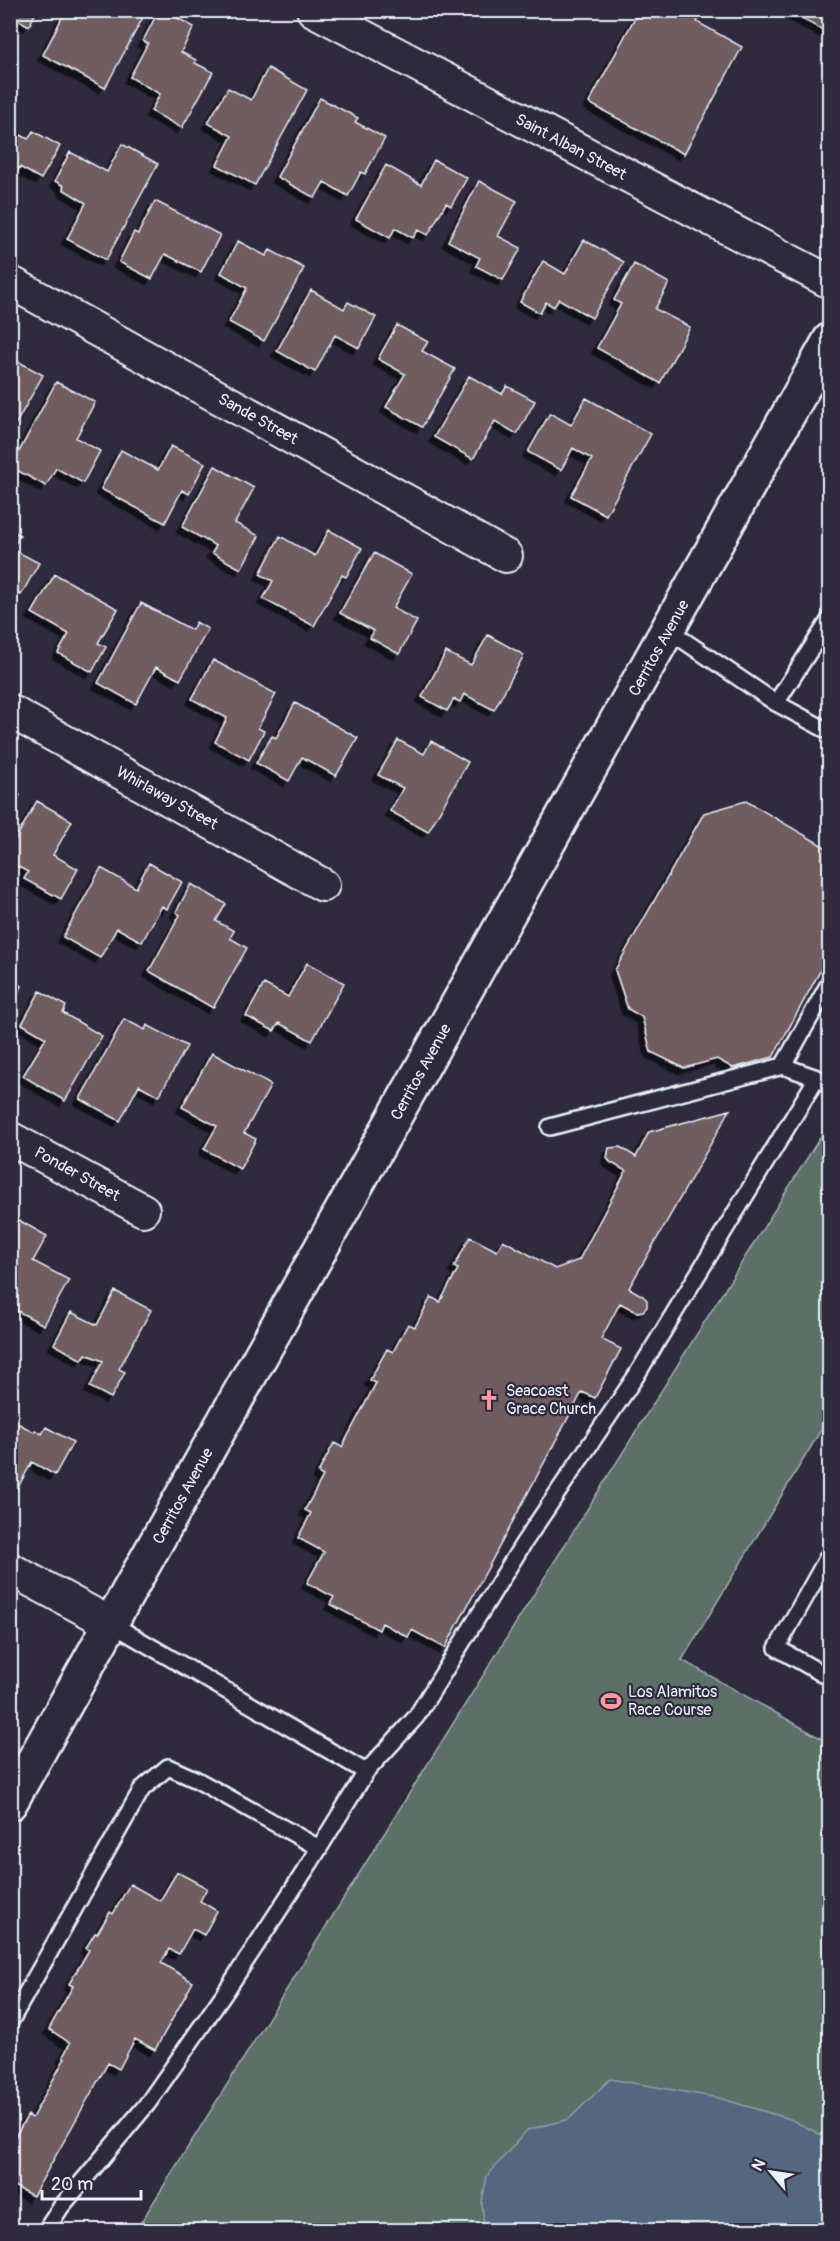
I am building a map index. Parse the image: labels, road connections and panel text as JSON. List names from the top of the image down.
{
  "streets": {
    "main road": ["Cerritos Avenue"],
    "street": [
      "Saint Alban Street",
      "Sande Street",
      "Whirlaway Street",
      "Ponder Street"
    ]
  },
  "places": {
    "church": ["Seacoast Grace Church"],
    "sports": ["Los Alamitos Race Course"]
  },
  "scale_bar": "20 m",
  "north": "top left"
}
